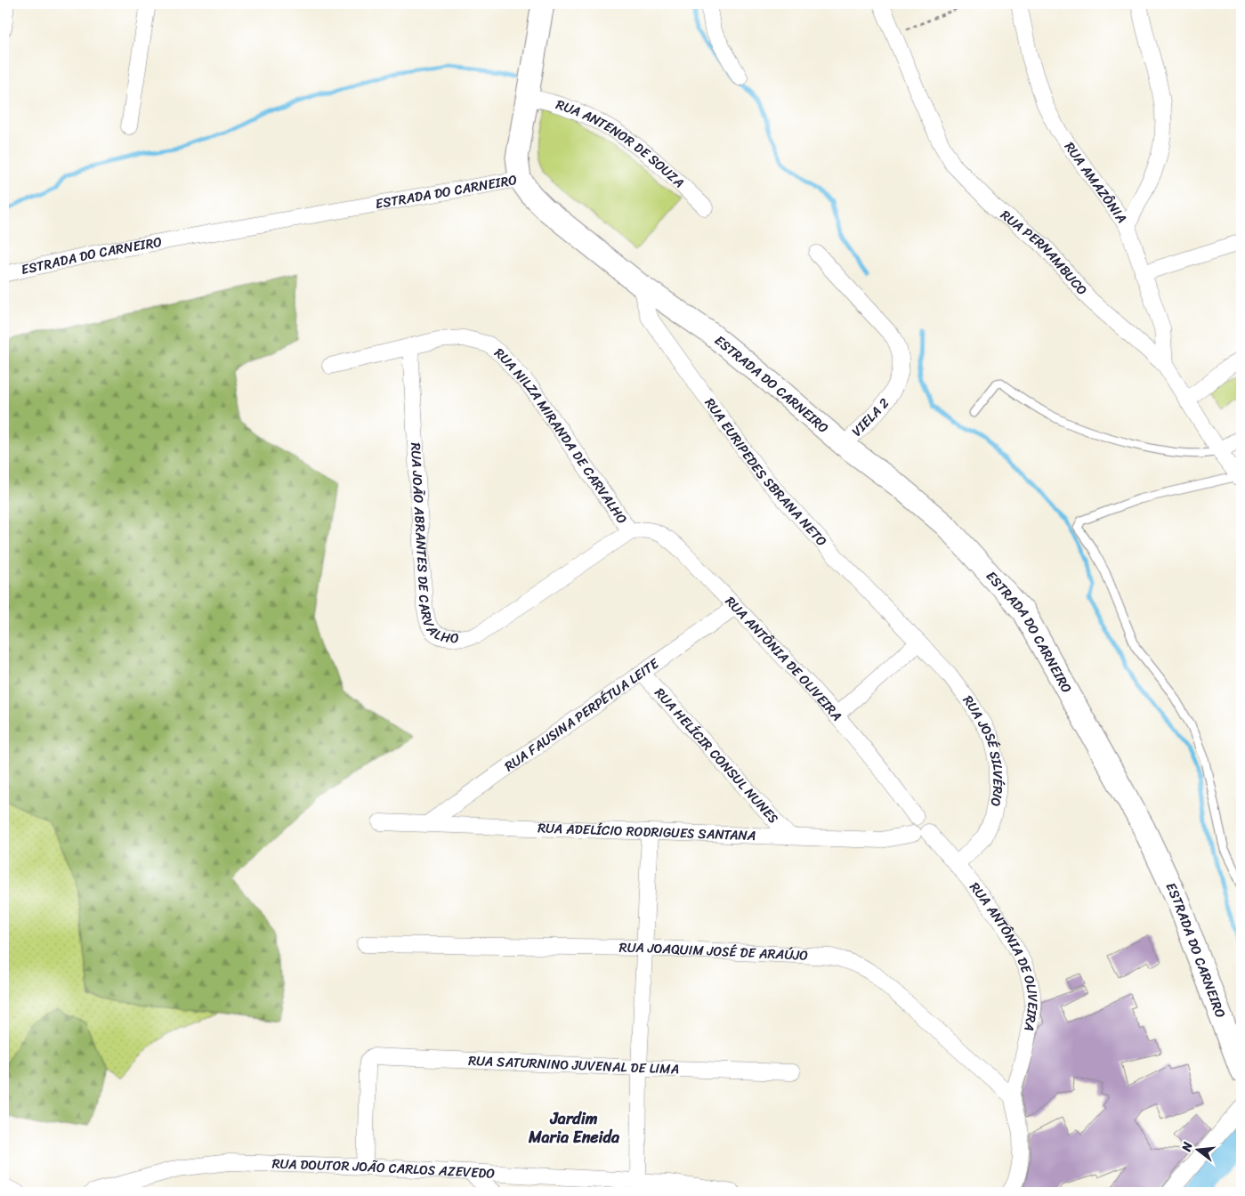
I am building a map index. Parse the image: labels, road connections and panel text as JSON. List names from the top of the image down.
{
  "streets": {
    "street": [
      "RUA ANTENOR DE SOUZA",
      "RUA AMAZÔNIA",
      "ESTRADA DO CARNEIRO",
      "RUA PERNAMBUCO",
      "VIELA 2",
      "RUA NILZA MIRANDA DE CARVALHO",
      "RUA EURIPEDES SBRANA NETO",
      "RUA JOÃO ABRANTES DE CARVALHO",
      "RUA ANTÔNIA DE OLIVEIRA",
      "RUA FAUSINA PERPÉTUA LEITE",
      "RUA JOSÉ SILVÉRIO",
      "RUA HELÍCIR CONSUL NUNES",
      "RUA ADELÍCIO RODRIGUES SANTANA",
      "RUA JOAQUIM JOSÉ DE ARAÚJO",
      "RUA SATURNINO JUVENAL DE LIMA",
      "RUA DOUTOR JOÃO CARLOS AZEVEDO"
    ]
  },
  "crossings": [
    ["RUA AMAZÔNIA", "RUA PERNAMBUCO"],
    ["ESTRADA DO CARNEIRO", "VIELA 2"],
    ["ESTRADA DO CARNEIRO", "RUA EURIPEDES SBRANA NETO"],
    ["RUA NILZA MIRANDA DE CARVALHO", "RUA JOÃO ABRANTES DE CARVALHO"],
    ["RUA NILZA MIRANDA DE CARVALHO", "RUA ANTÔNIA DE OLIVEIRA"],
    ["RUA EURIPEDES SBRANA NETO", "RUA JOSÉ SILVÉRIO"],
    ["RUA JOÃO ABRANTES DE CARVALHO", "RUA ANTÔNIA DE OLIVEIRA"],
    ["RUA ANTÔNIA DE OLIVEIRA", "RUA FAUSINA PERPÉTUA LEITE"],
    ["RUA ANTÔNIA DE OLIVEIRA", "RUA JOSÉ SILVÉRIO"],
    ["RUA ANTÔNIA DE OLIVEIRA", "RUA ADELÍCIO RODRIGUES SANTANA"],
    ["RUA ANTÔNIA DE OLIVEIRA", "RUA JOAQUIM JOSÉ DE ARAÚJO"],
    ["RUA FAUSINA PERPÉTUA LEITE", "RUA HELÍCIR CONSUL NUNES"],
    ["RUA FAUSINA PERPÉTUA LEITE", "RUA ADELÍCIO RODRIGUES SANTANA"],
    ["RUA HELÍCIR CONSUL NUNES", "RUA ADELÍCIO RODRIGUES SANTANA"],
    ["RUA SATURNINO JUVENAL DE LIMA", "RUA DOUTOR JOÃO CARLOS AZEVEDO"]
  ],
  "districts": ["Jardim Maria Eneida"],
  "north": "left"
}
